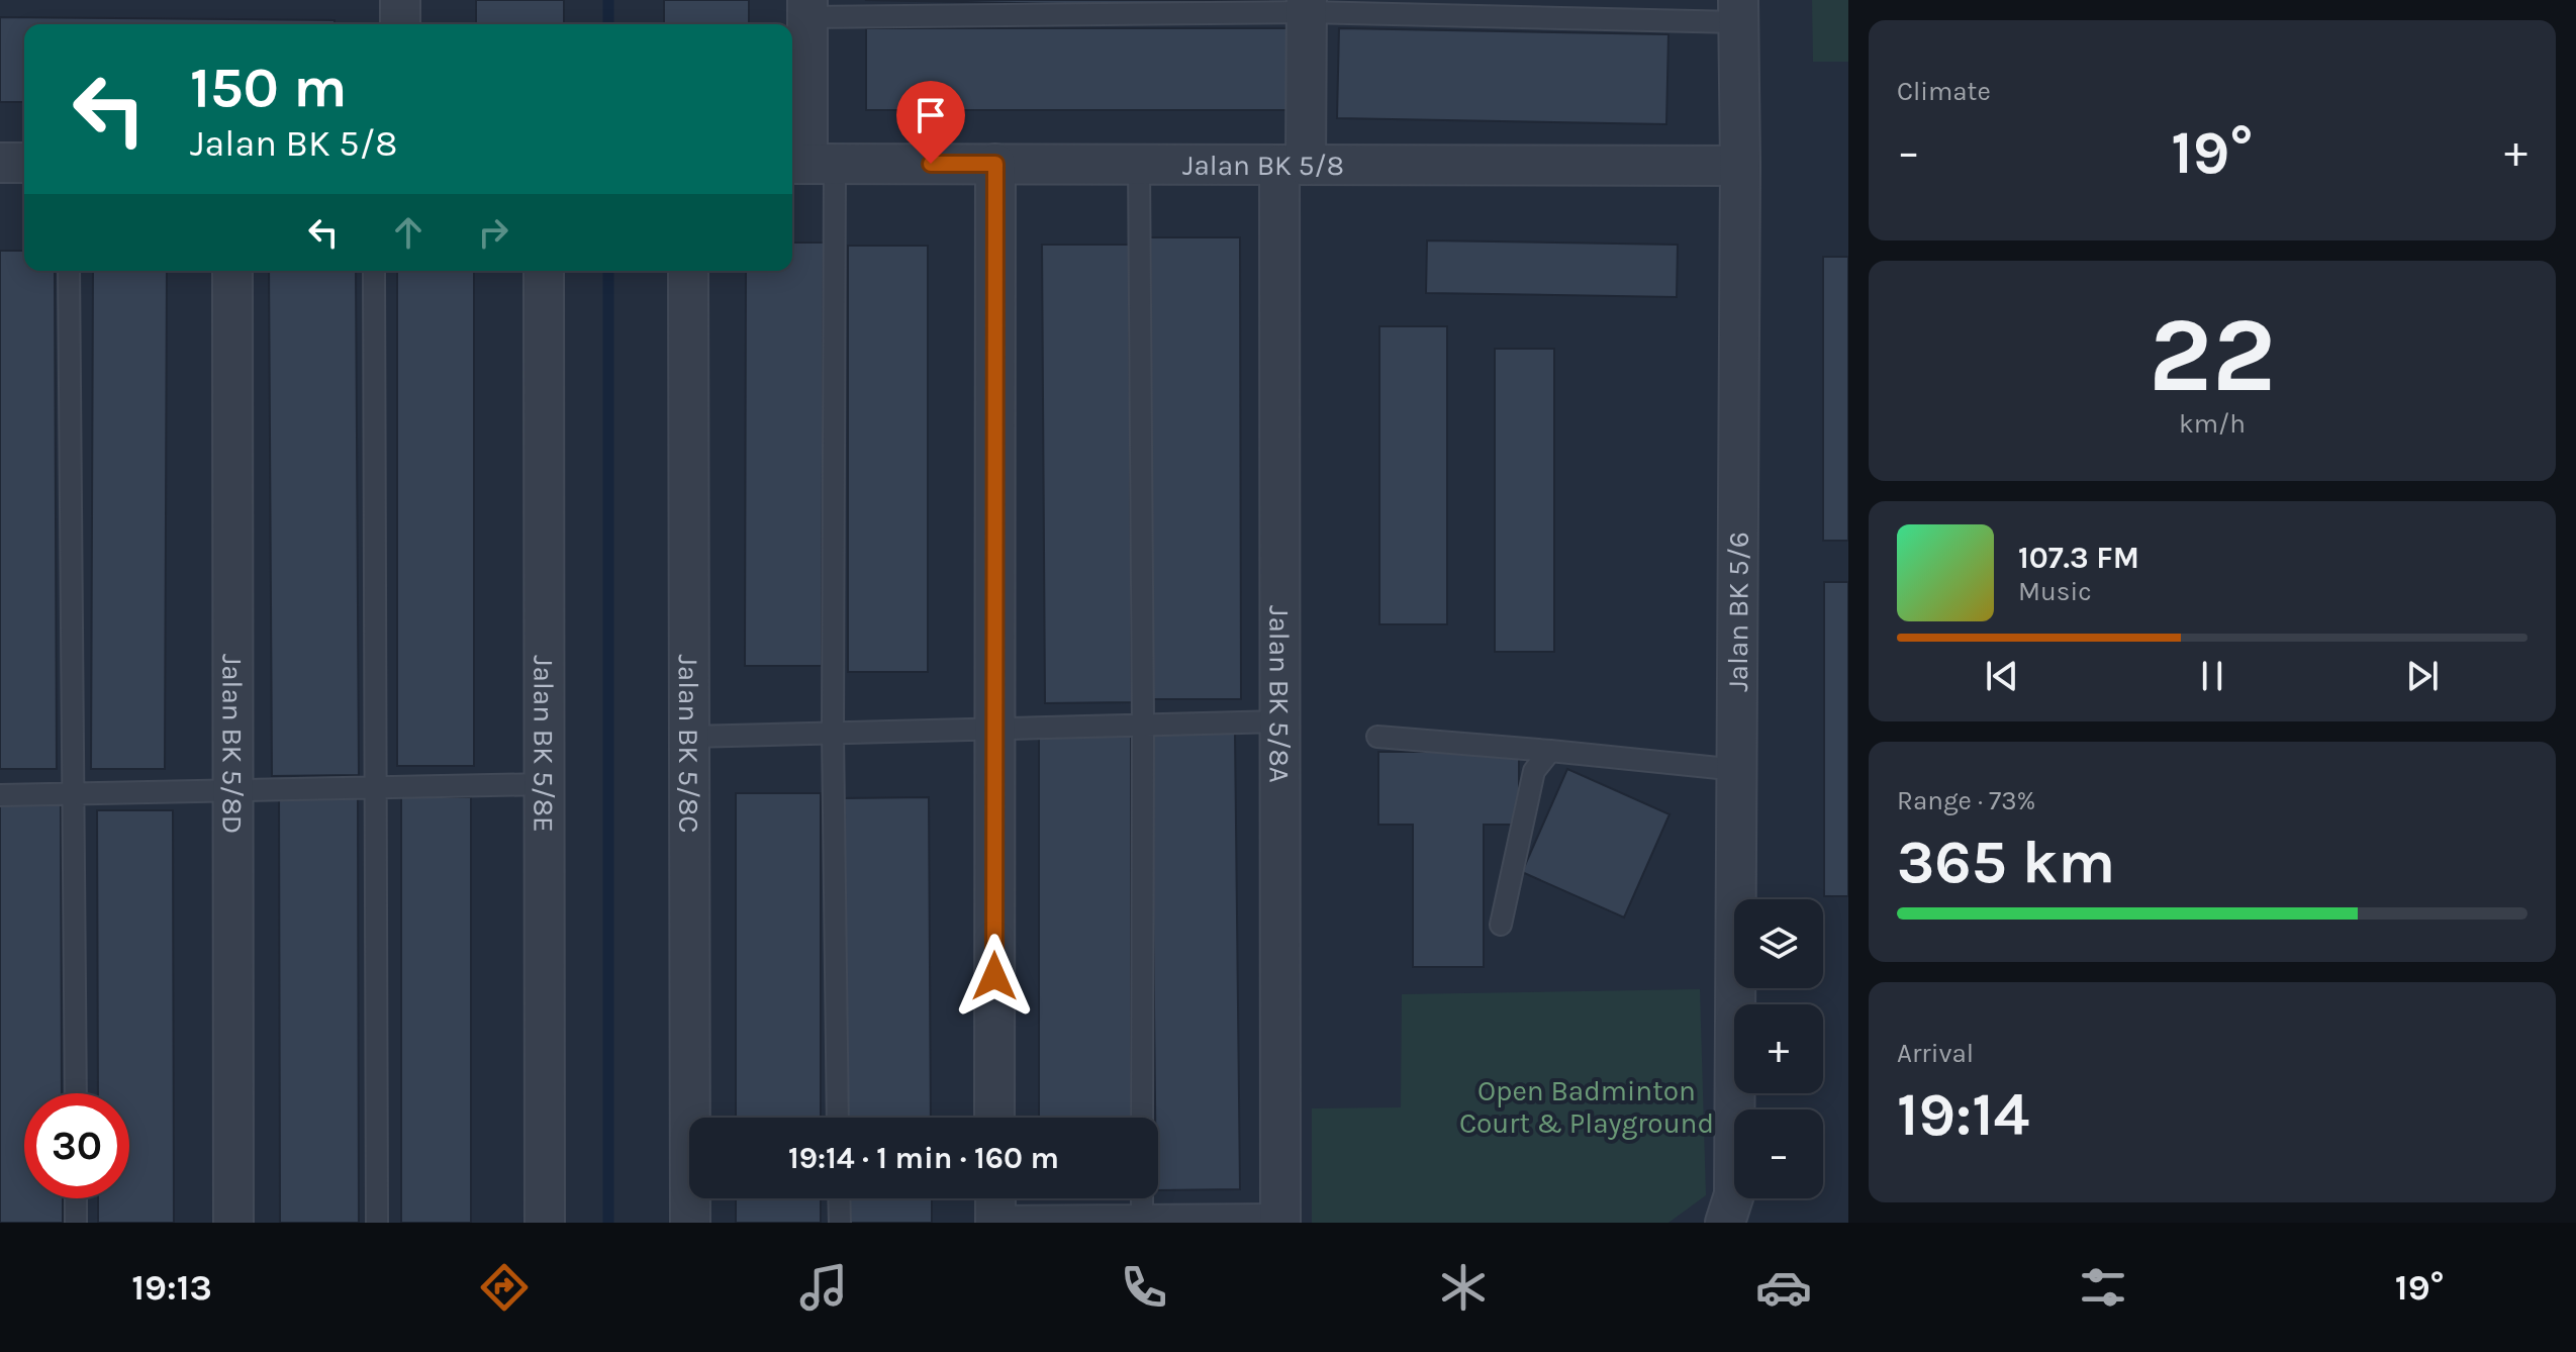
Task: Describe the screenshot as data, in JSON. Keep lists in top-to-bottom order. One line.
{"streets":{"street":["Jalan BK 5/8","Jalan BK 5/6","Jalan BK 5/8A","Jalan BK 5/8D","Jalan BK 5/8E","Jalan BK 5/8C"]},"crossings":[["Jalan BK 5/8","Jalan BK 5/6"],["Jalan BK 5/8","Jalan BK 5/8A"]],"parks":["Open Badminton Court & Playground"],"page":{"tile":["Climate",["22","km/h"],["Range · 73%","365 km"],["Arrival","19:14"]],"turn":["150 m","Jalan BK 5/8"],"heat":["−","19°","+"],"song":["107.3 FM","Music"],"map_buttons":["+","−"],"limit":"30","trip":"19:14 · 1 min · 160 m","tabs":["19:13","19°"]}}
